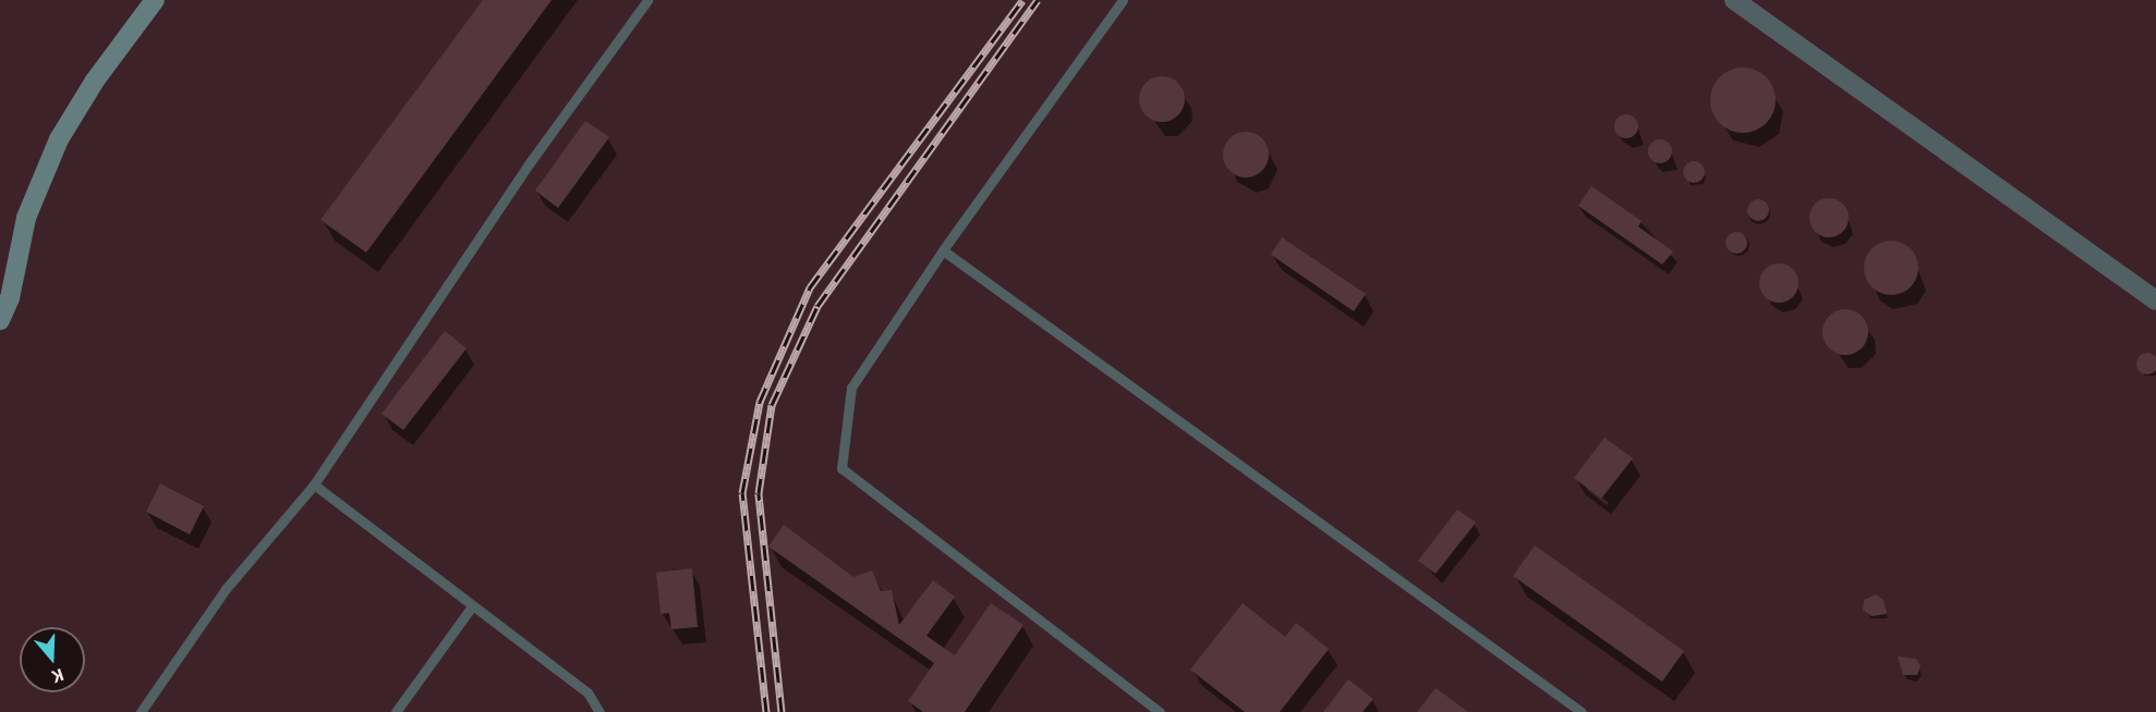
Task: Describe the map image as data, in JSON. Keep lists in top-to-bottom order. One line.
{"north":"bottom"}
